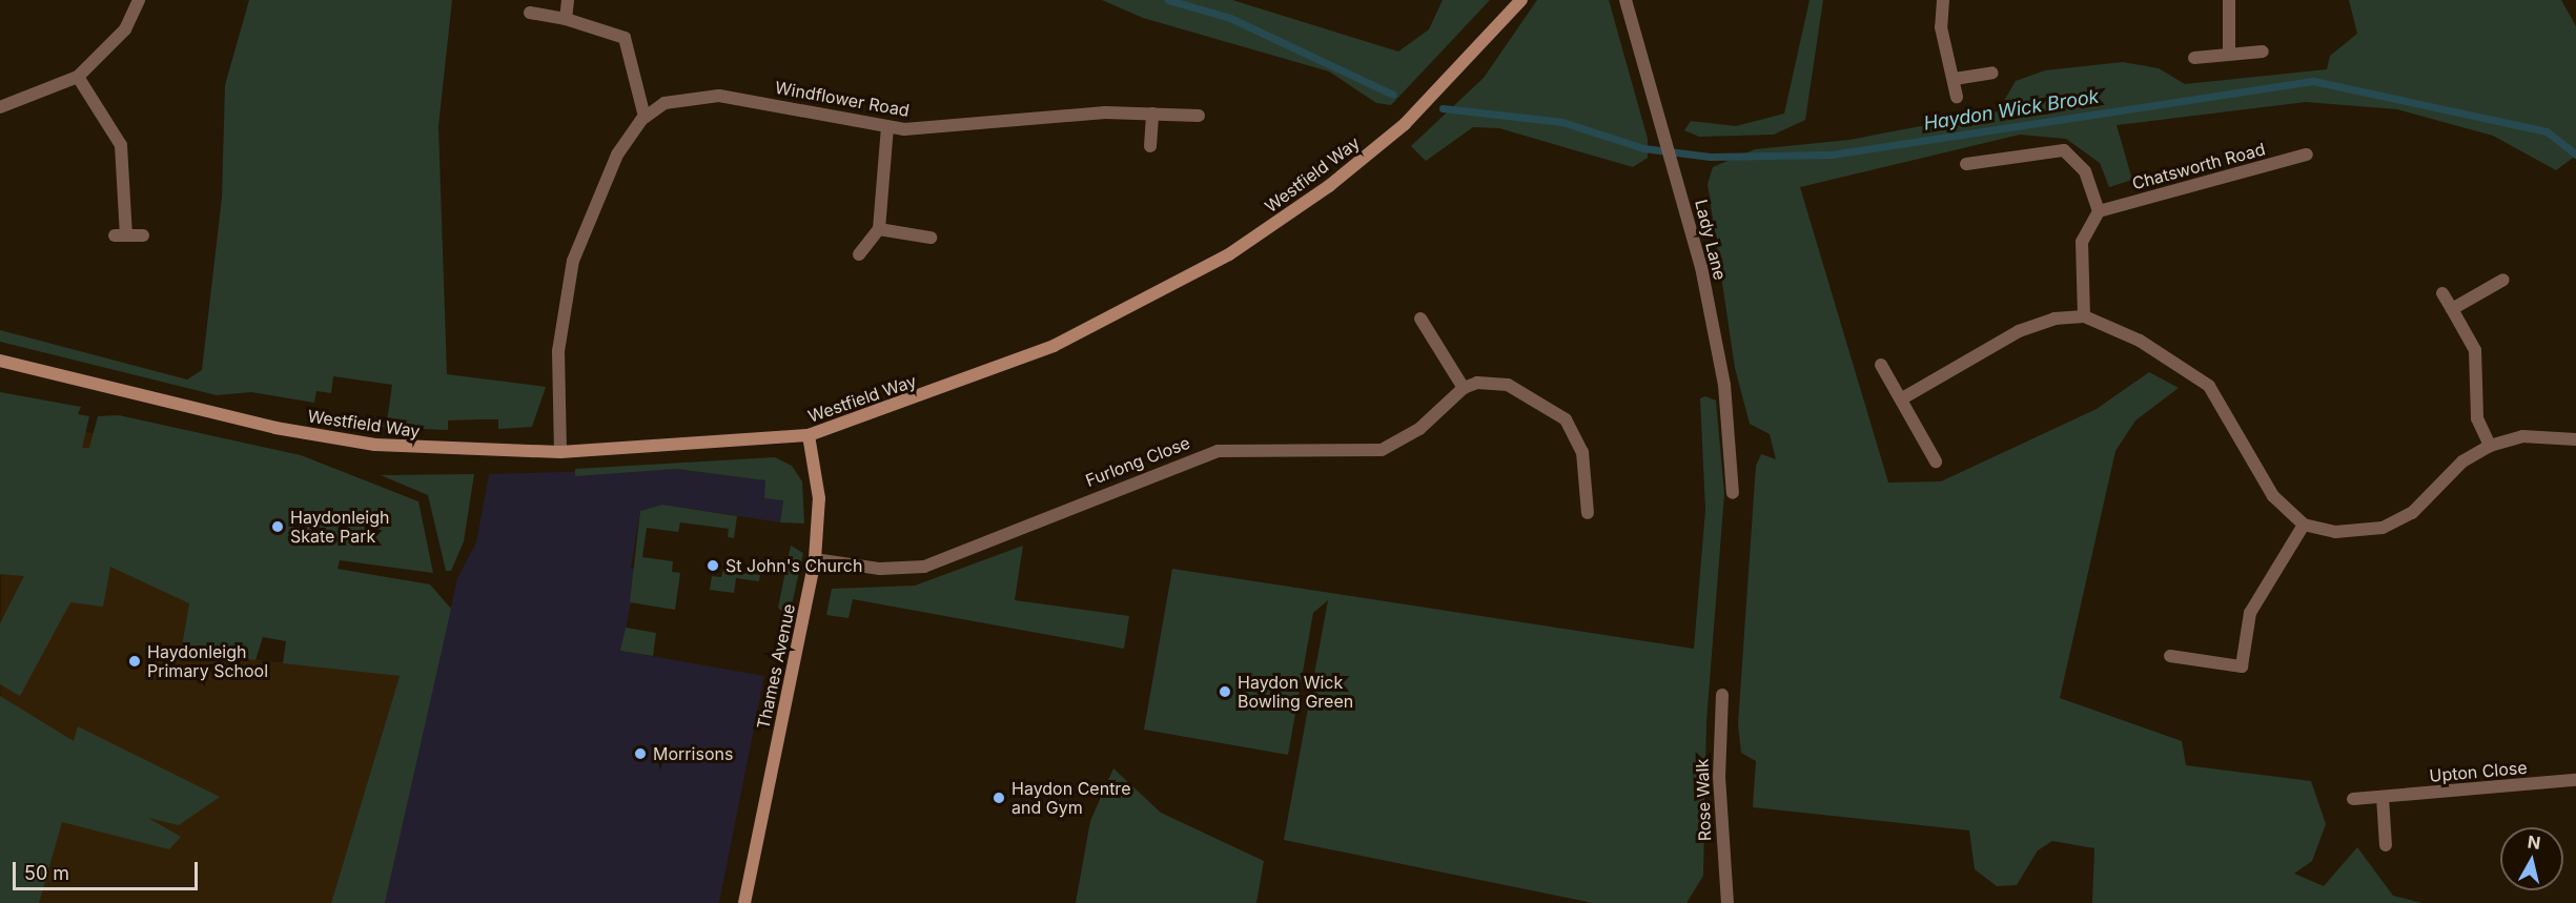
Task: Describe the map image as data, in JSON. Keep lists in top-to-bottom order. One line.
{"streets":{"main road":["Westfield Way","Thames Avenue"],"street":["Windflower Road","Chatsworth Road","Lady Lane","Furlong Close","Upton Close","Rose Walk"]},"crossings":[["Windflower Road","Westfield Way"],["Westfield Way","Thames Avenue"],["Furlong Close","Thames Avenue"]],"water":["Haydon Wick Brook"],"places":["Haydonleigh Skate Park","St John's Church","Haydonleigh Primary School","Haydon Wick Bowling Green","Morrisons","Haydon Centre and Gym"],"scale_bar":"50 m","north":"top"}
